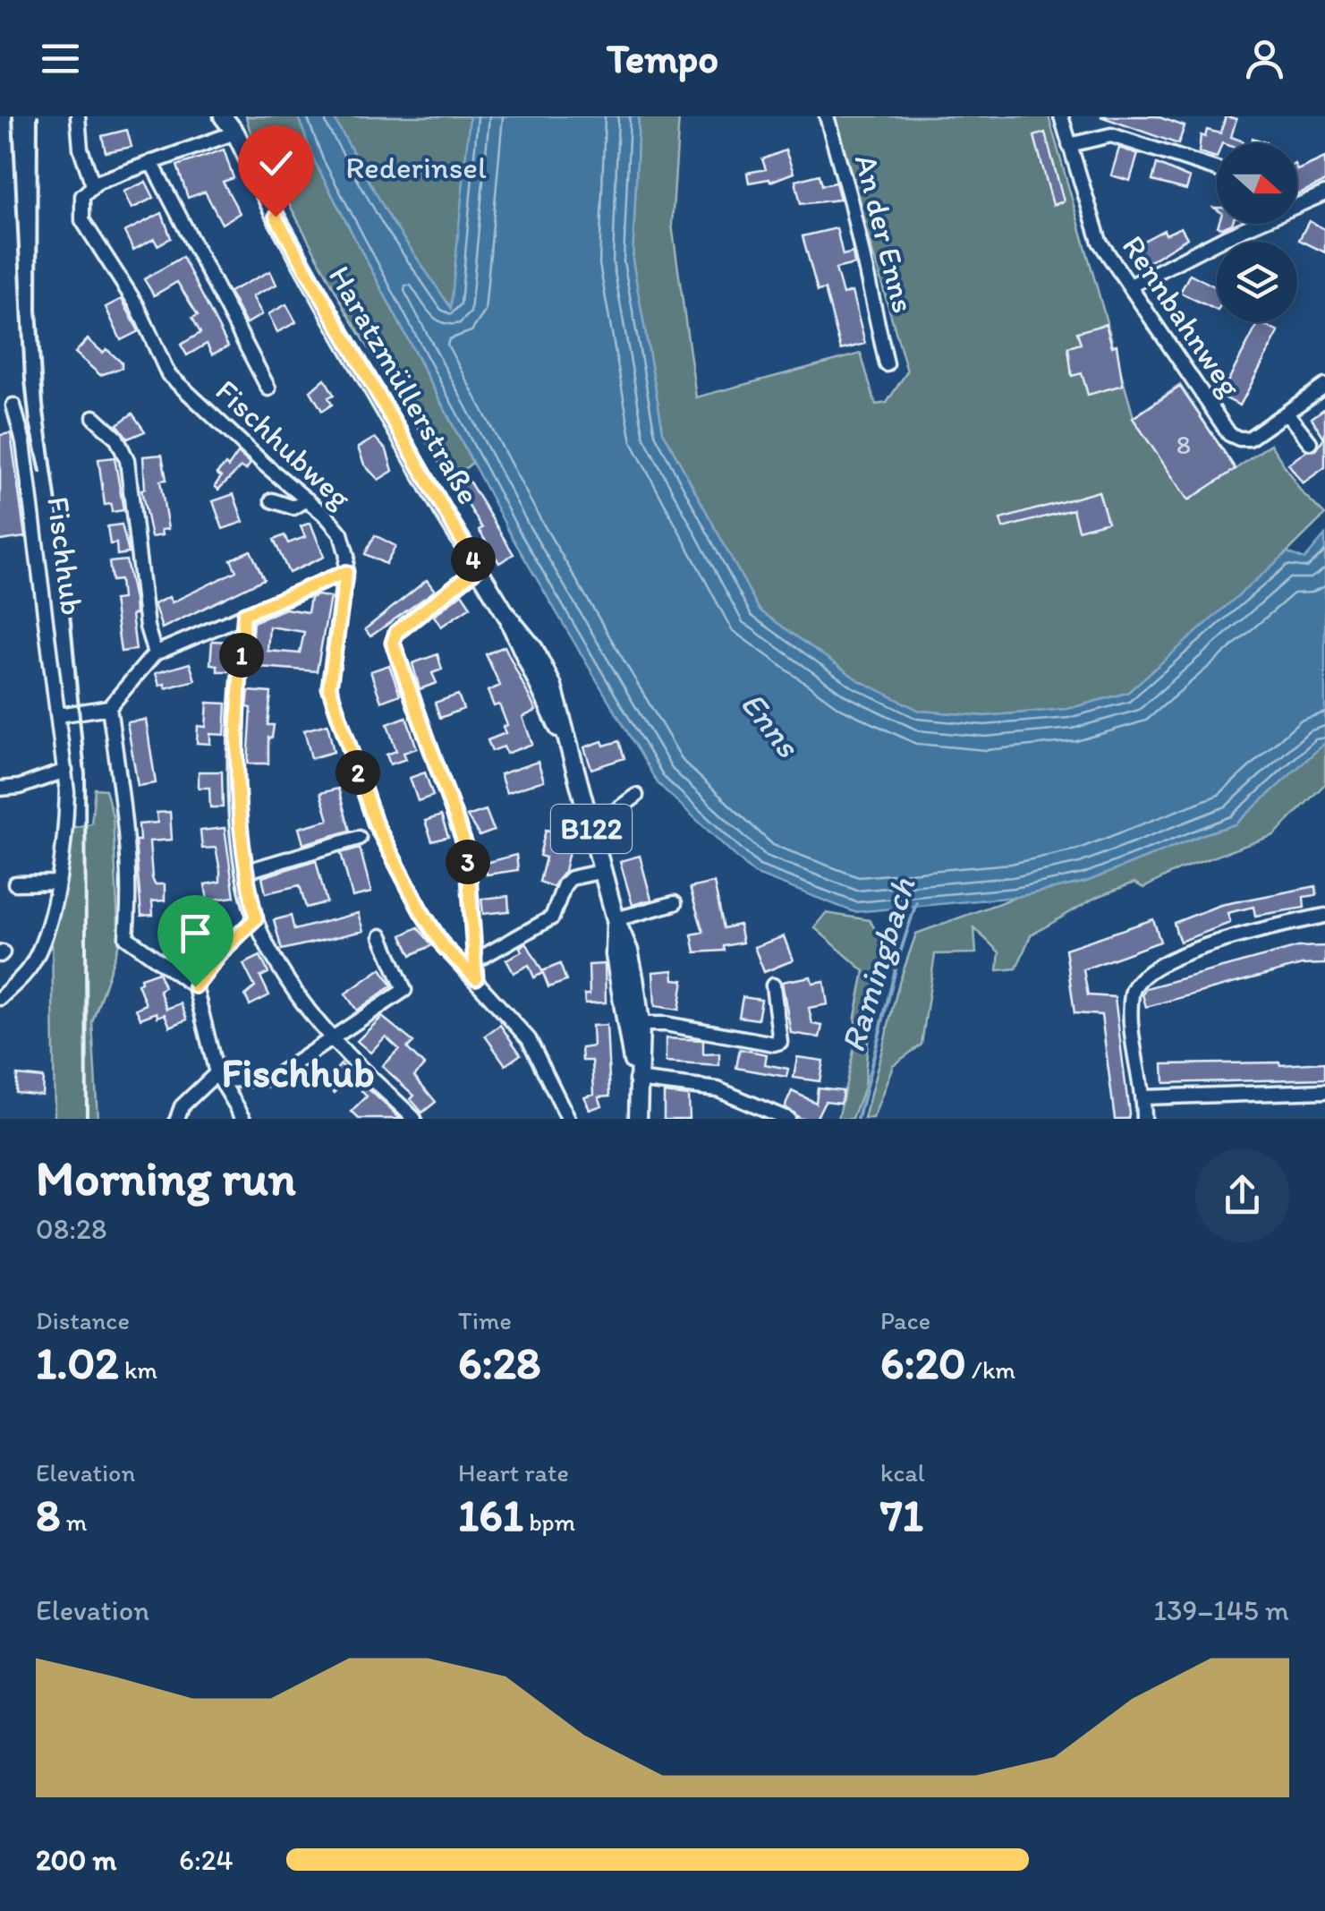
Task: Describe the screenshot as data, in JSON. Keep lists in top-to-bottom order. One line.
{"streets":{"main road":["Haratzmüllerstraße","B122"],"street":["An der Enns","Rennbahnweg","Fischhubweg","Fischhub"]},"districts":["Fischhub"],"water":["Enns","Ramingbach"],"parks":["Rederinsel"],"house_numbers":["8"],"north":"right","page":{"header":"Tempo","pins":["4","1","2","3"],"heading":["Morning run","08:28"],"stats":[["Distance","1.02 km"],["Time","6:28"],["Pace","6:20 /km"],["Elevation","8 m"],["Heart rate","161 bpm"],["kcal","71"]],"chart":["Elevation","139–145 m"],"list":[{"name":"200 m","note":"6:24"}]}}
